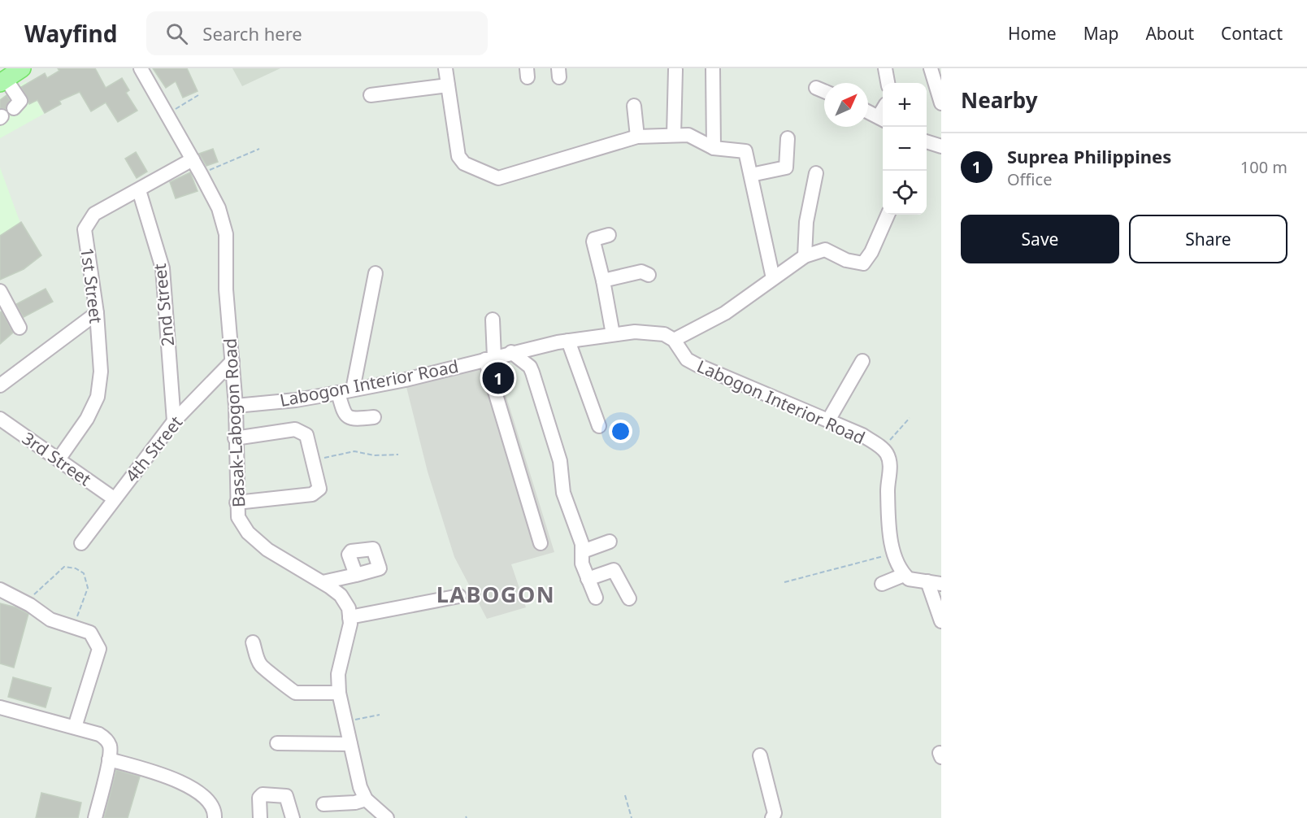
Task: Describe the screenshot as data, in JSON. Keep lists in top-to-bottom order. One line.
{"streets":{"street":["1st Street","2nd Street","Labogon Interior Road","Basak-Labogon Road","4th Street","3rd Street"]},"crossings":[["1st Street","2nd Street"],["1st Street","Basak-Labogon Road"],["1st Street","3rd Street"],["2nd Street","4th Street"],["Labogon Interior Road","Basak-Labogon Road"],["Basak-Labogon Road","4th Street"],["4th Street","3rd Street"]],"districts":["LABOGON"],"north":"top right","page":{"header":"Wayfind","search":"Search here","nav":["Home","Map","About","Contact"],"heading":"Nearby","map_buttons":["+","−"],"list":[{"mark":"1","name":"Suprea Philippines","note":"Office","value":"100 m"}],"buttons":["Save","Share"],"pins":"1"}}
